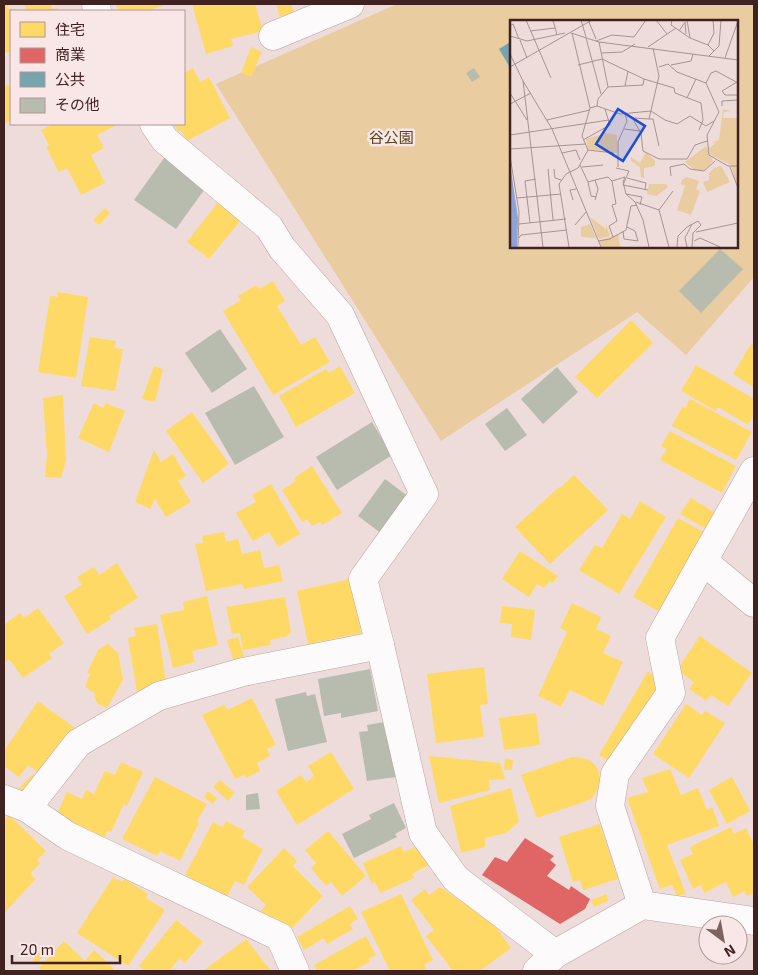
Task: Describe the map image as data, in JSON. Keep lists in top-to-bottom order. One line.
{"parks":["谷公園"],"legend":["住宅","商業","公共","その他"],"scale_bar":"20 m","north":"bottom right"}
